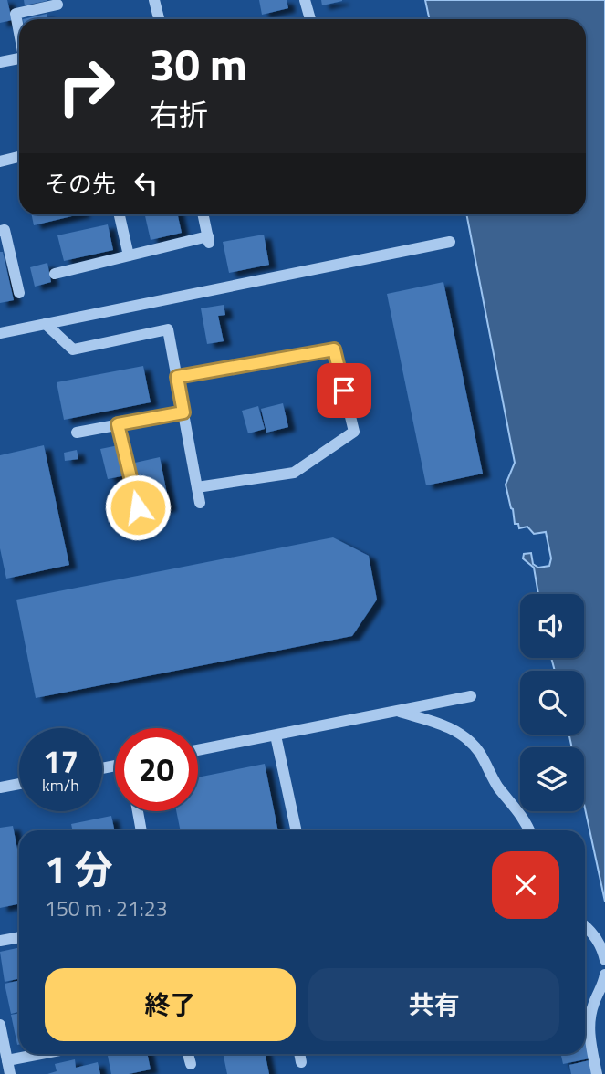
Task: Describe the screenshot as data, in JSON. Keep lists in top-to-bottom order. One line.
{"page":{"turn":["30 m","右折"],"then":"その先","speed":"17 km/h","limit":"20","heading":["1 分","150 m · 21:23"],"buttons":["終了","共有"]}}
